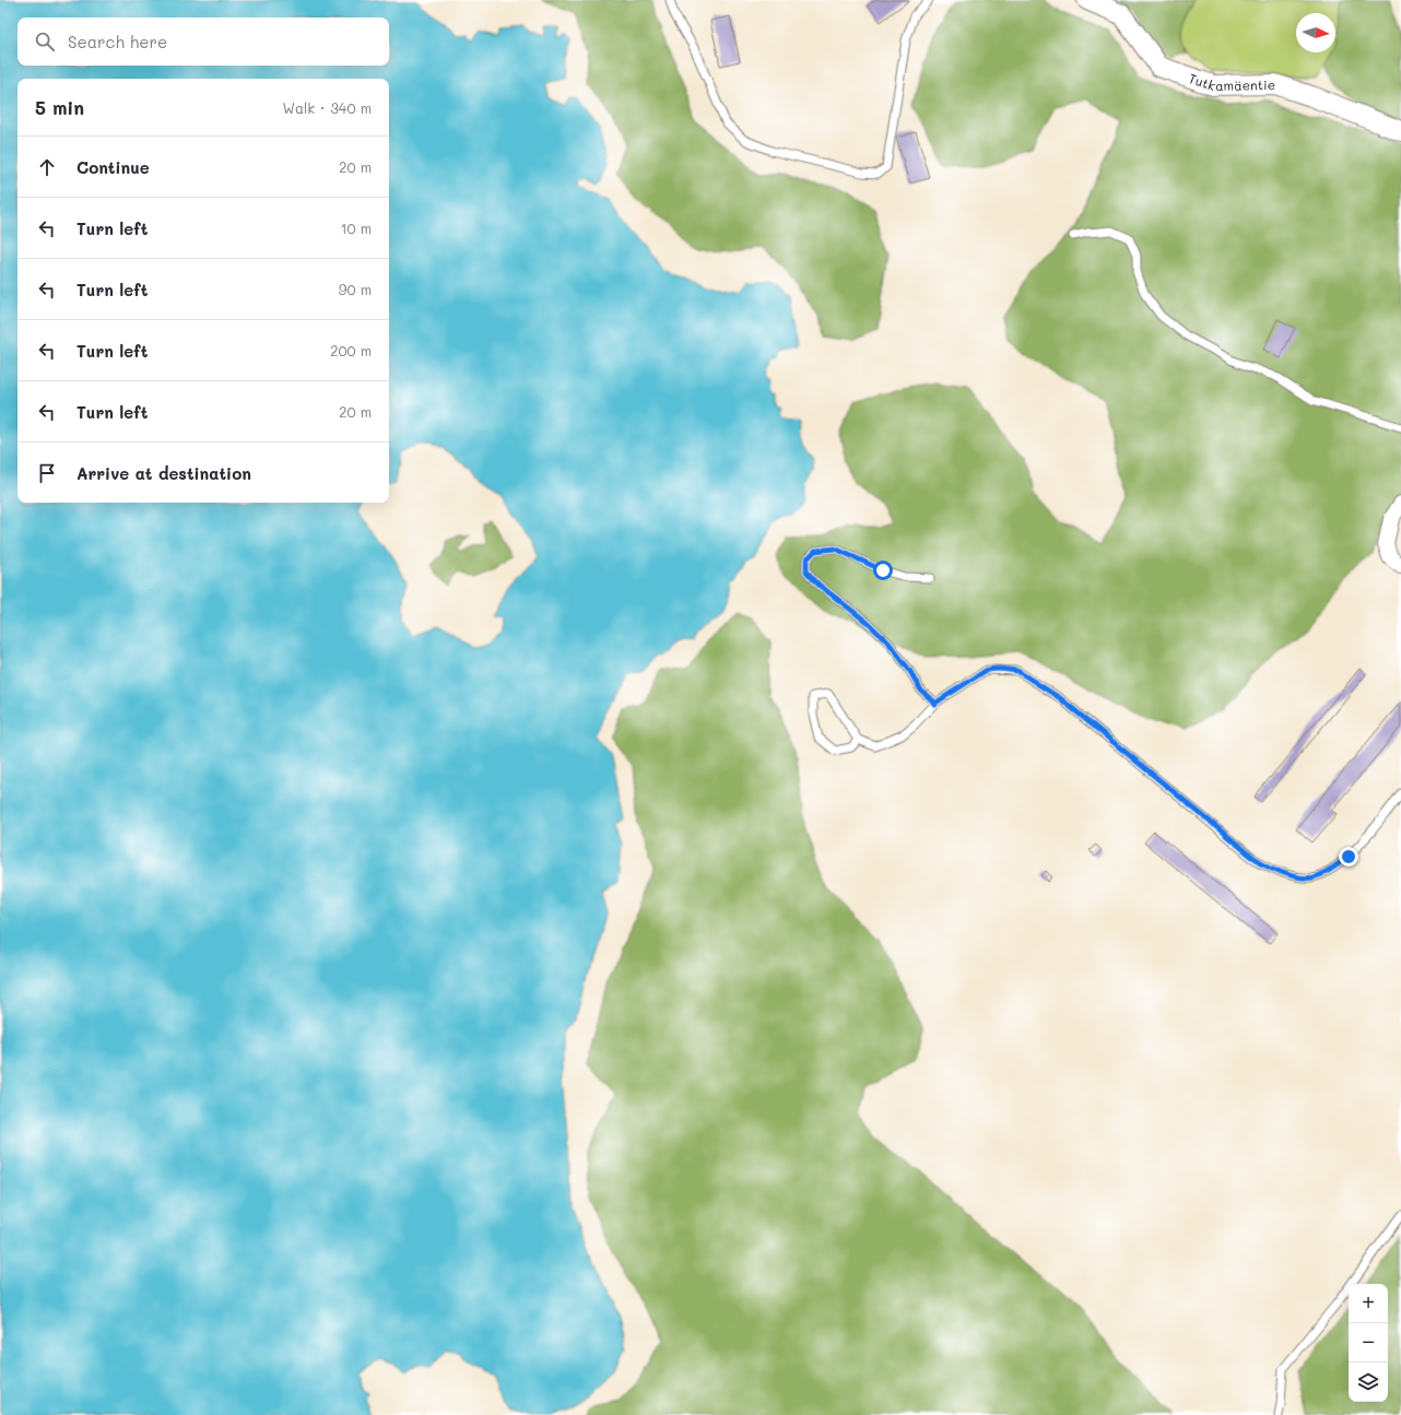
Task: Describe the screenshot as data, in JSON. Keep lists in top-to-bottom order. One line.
{"streets":{"street":["Tutkamäentie"]},"north":"right","page":{"search":"Search here","heading":["5 min","Walk · 340 m"],"list":[["Continue","20 m"],["Turn left","10 m"],["Turn left","90 m"],["Turn left","200 m"],["Turn left","20 m"],"Arrive at destination"],"map_buttons":["+","−"]}}
